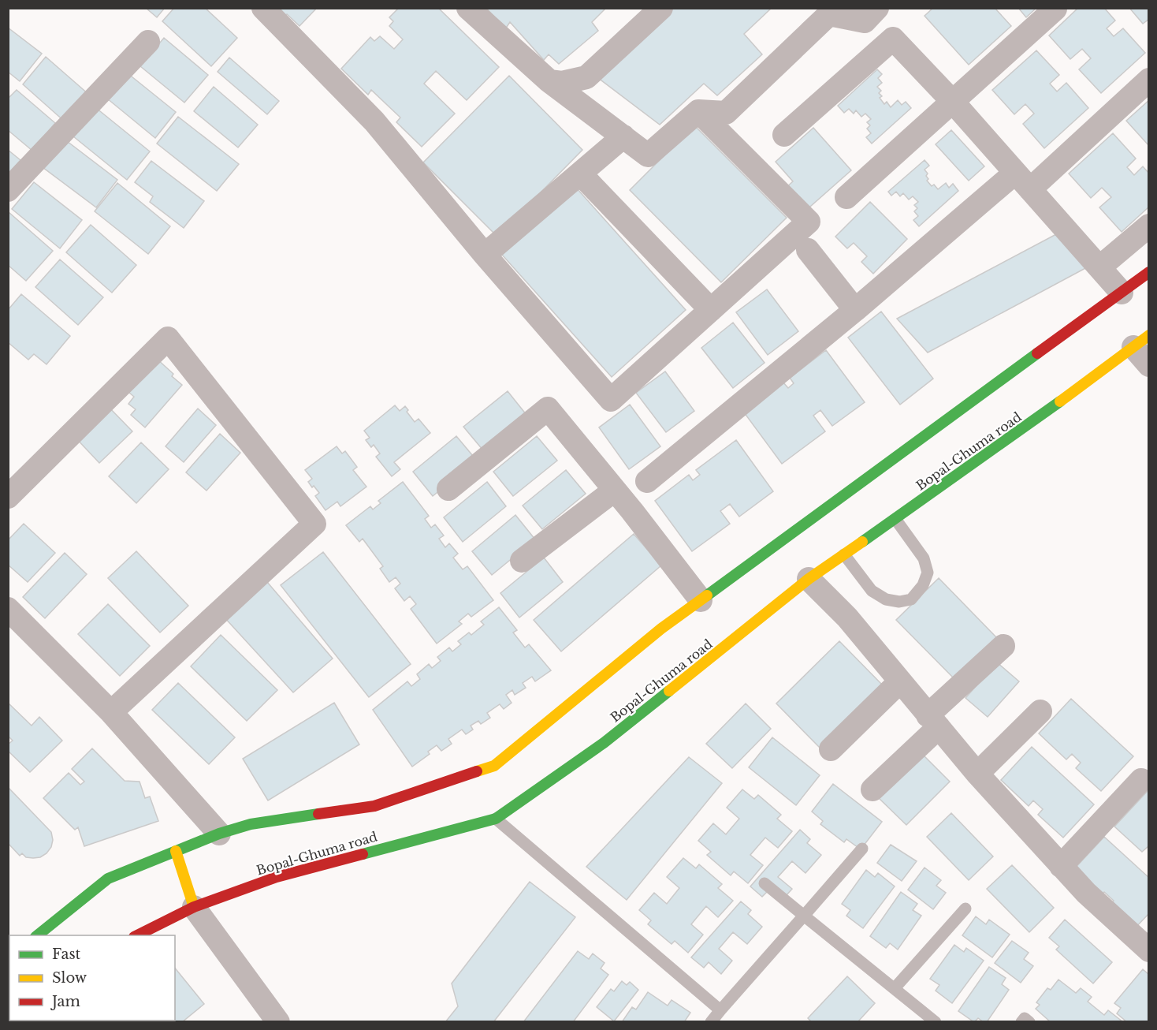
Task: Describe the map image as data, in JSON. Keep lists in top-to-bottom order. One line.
{"streets":{"street":["Bopal-Ghuma road"]},"legend":["Fast","Slow","Jam"]}
